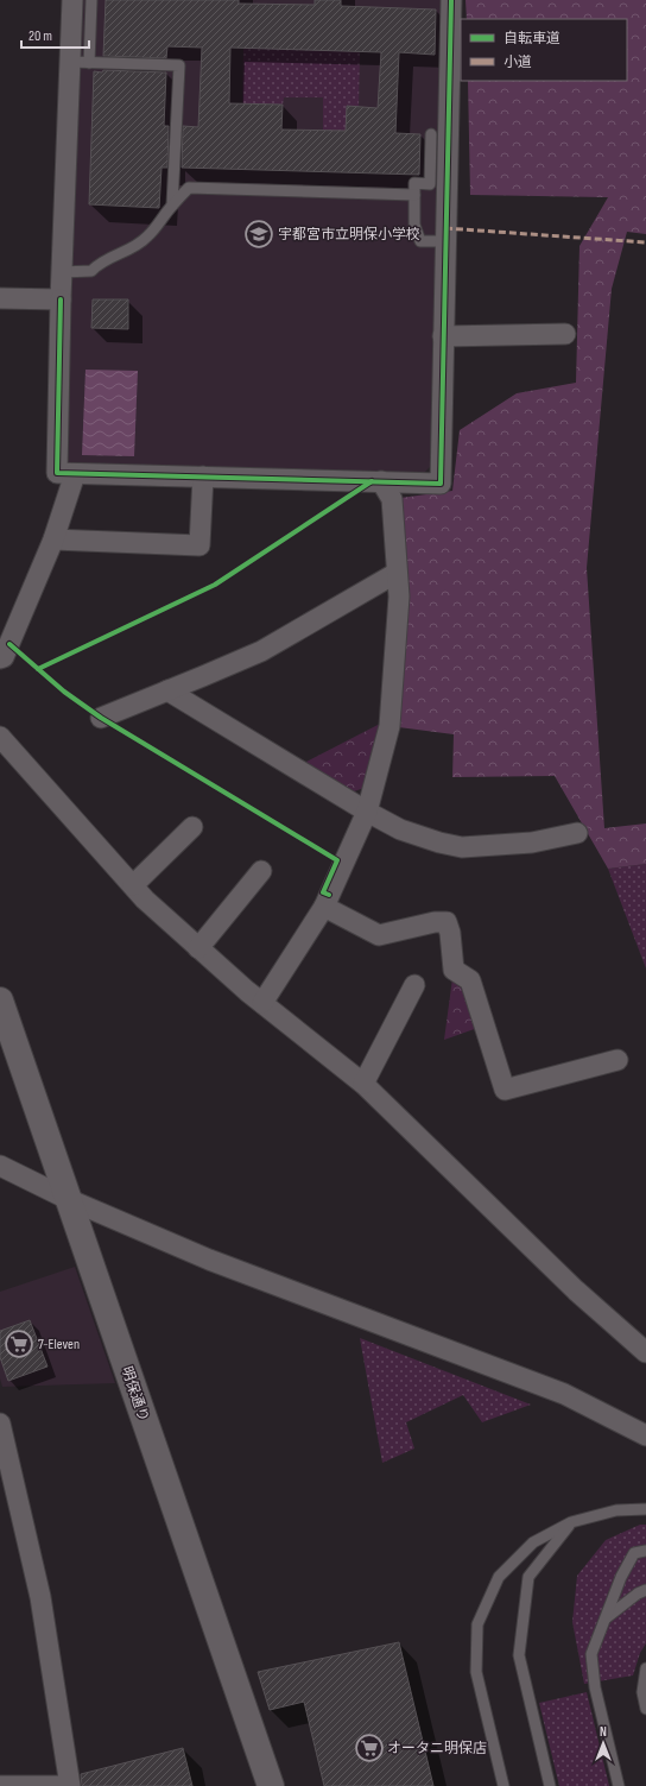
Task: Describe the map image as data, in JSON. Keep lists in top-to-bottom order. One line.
{"streets":{"street":["明保通り"]},"places":{"school or university":["宇都宮市立明保小学校"],"supermarket":["7-Eleven","オータニ明保店"]},"legend":["自転車道","小道"],"scale_bar":"20 m","north":"top"}
